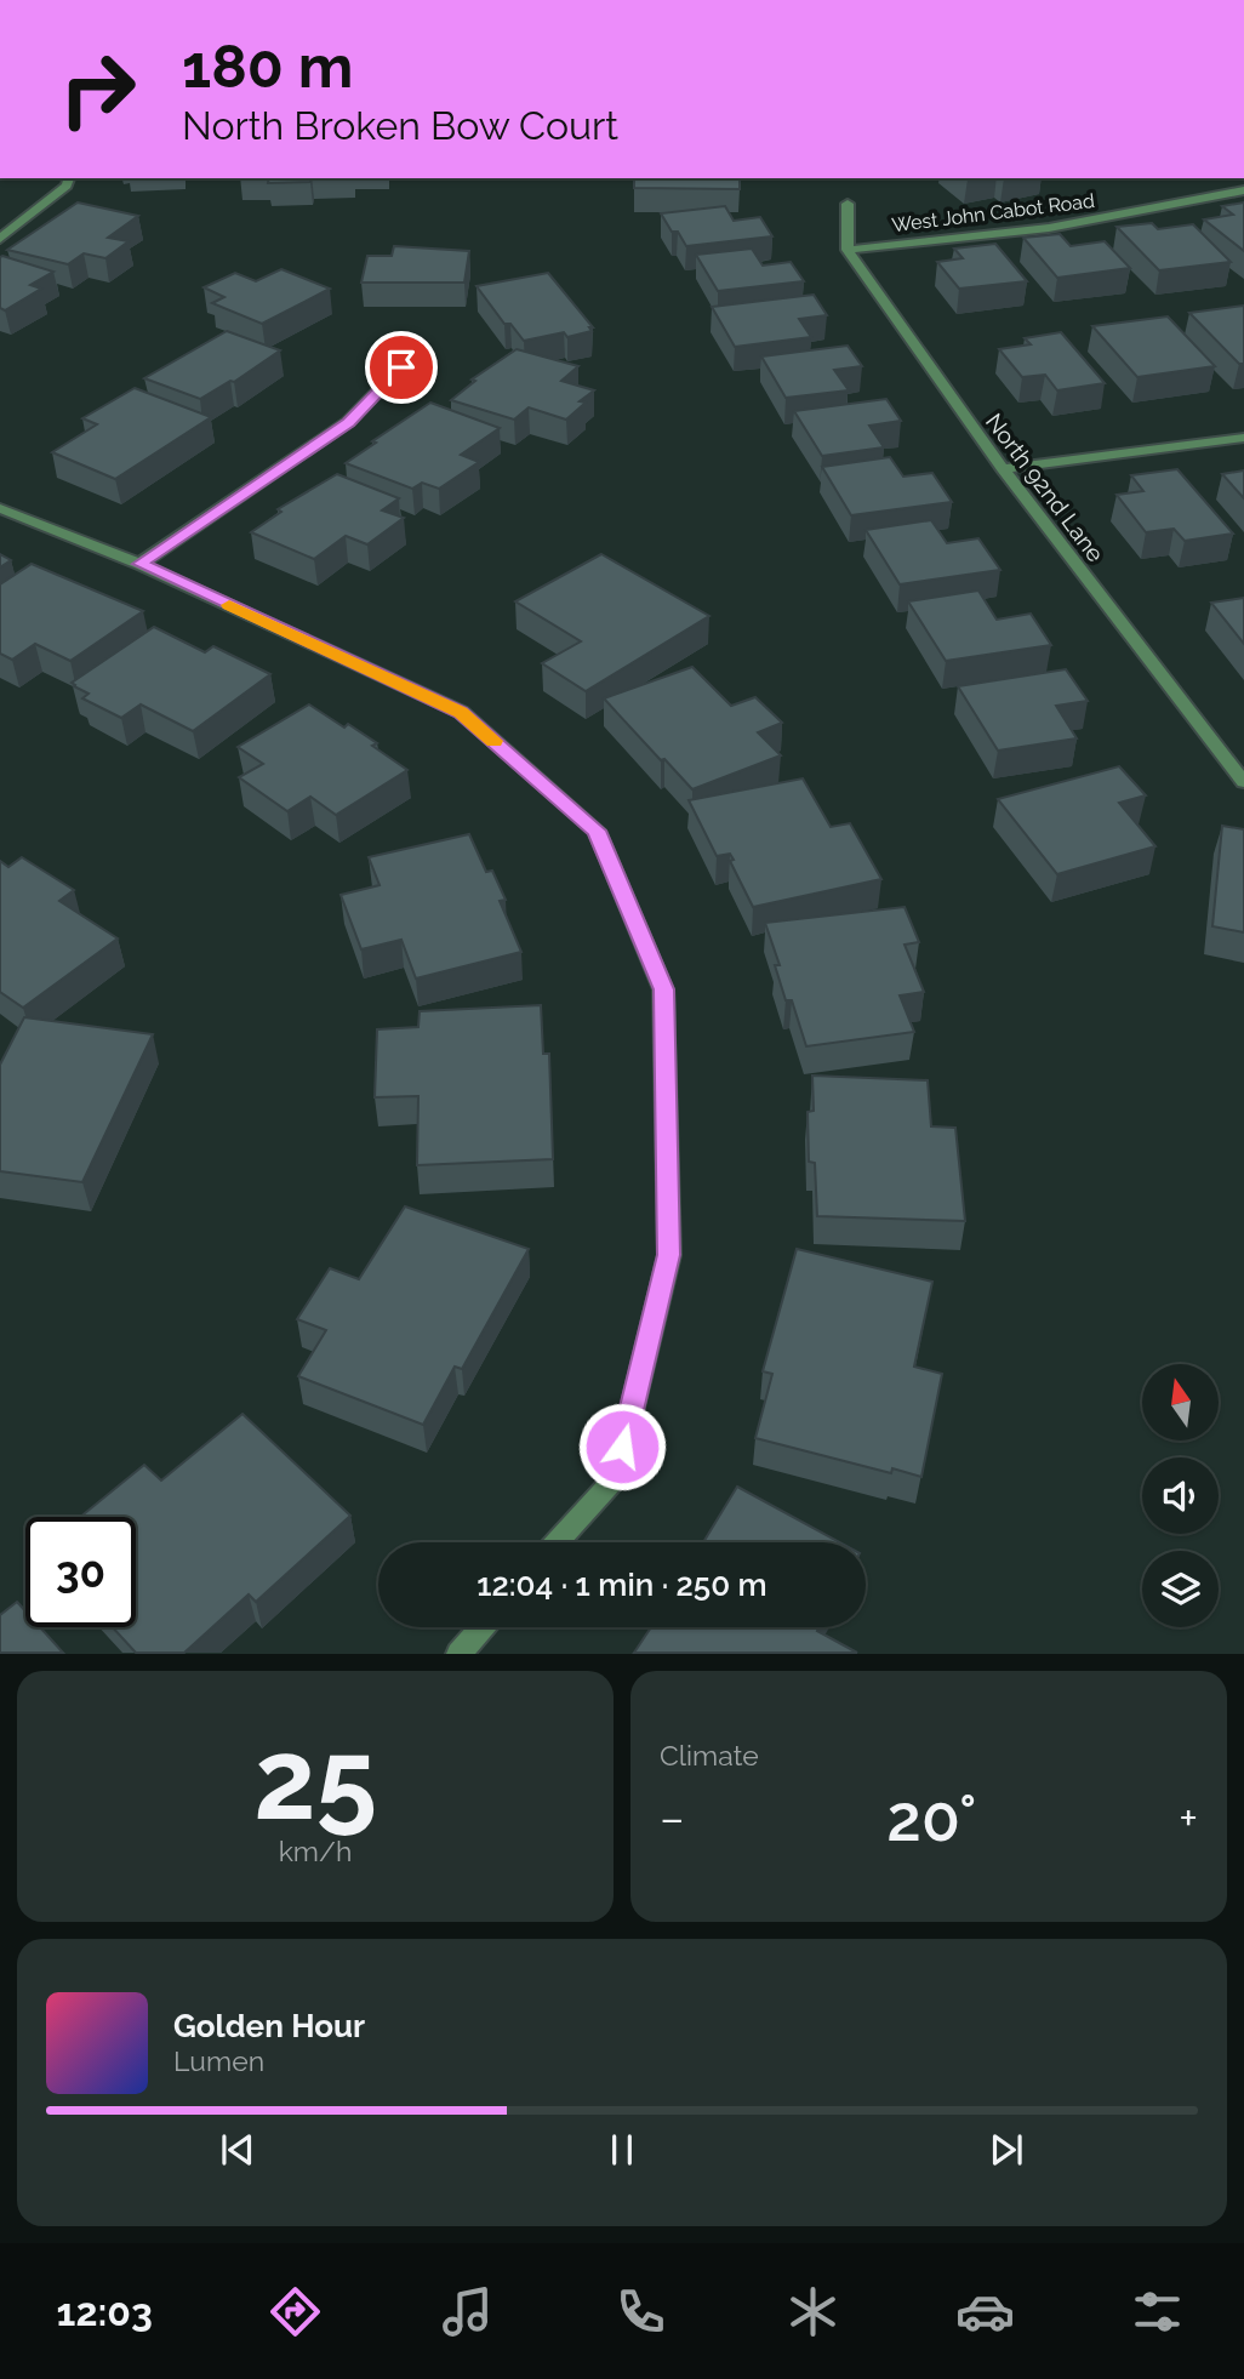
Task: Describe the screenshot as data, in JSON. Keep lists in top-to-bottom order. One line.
{"streets":{"street":["West John Cabot Road","North 92nd Lane"]},"crossings":[["West John Cabot Road","North 92nd Lane"]],"north":"top","page":{"turn":["180 m","North Broken Bow Court"],"limit":"30","trip":"12:04 · 1 min · 250 m","tile":[["25","km/h"],"Climate"],"heat":["−","20°","+"],"song":["Golden Hour","Lumen"],"tabs":"12:03"}}
